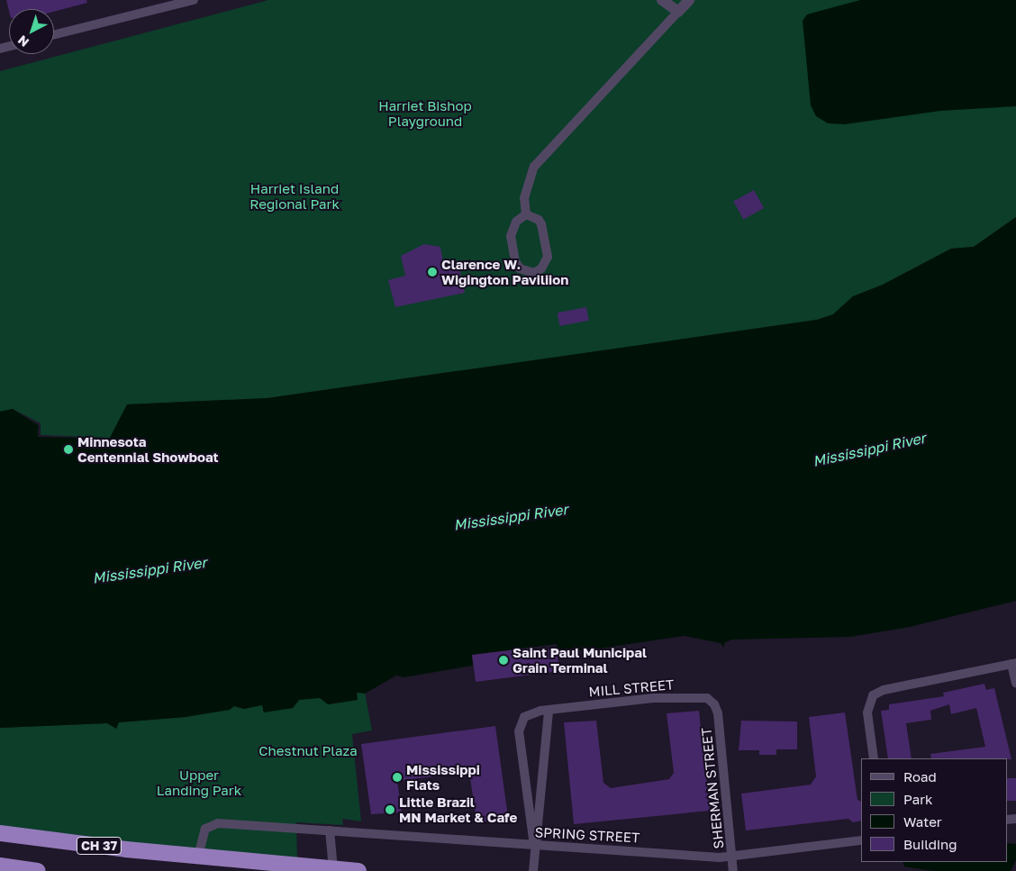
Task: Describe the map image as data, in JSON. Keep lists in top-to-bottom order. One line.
{"streets":{"highway":["CH 37"],"street":["MILL STREET","SHERMAN STREET","SPRING STREET"]},"crossings":[["MILL STREET","SHERMAN STREET"],["MILL STREET","SPRING STREET"],["SHERMAN STREET","SPRING STREET"],["SPRING STREET","CH 37"]],"water":["Mississippi River"],"parks":["Harriet Bishop Playground","Harriet Island Regional Park","Chestnut Plaza","Upper Landing Park"],"places":["Clarence W. Wigington Paviliion","Minnesota Centennial Showboat","Saint Paul Municipal Grain Terminal","Mississippi Flats","Little Brazil MN Market & Cafe"],"legend":["Road","Park","Water","Building"],"north":"bottom left"}
